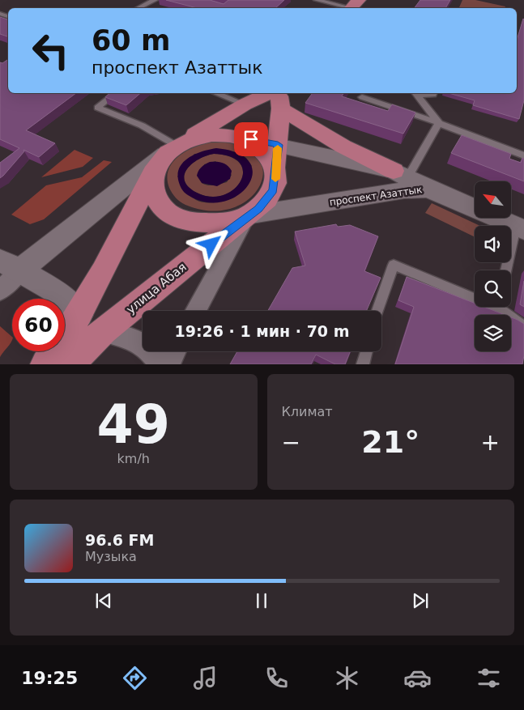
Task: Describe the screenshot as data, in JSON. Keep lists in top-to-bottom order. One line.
{"streets":{"main road":["улица Абая"],"street":["проспект Азаттык"]},"crossings":[["проспект Азаттык","улица Абая"]],"north":"top left","page":{"turn":["60 m","проспект Азаттык"],"limit":"60","trip":"19:26 · 1 мин · 70 m","tile":[["49","km/h"],"Климат"],"heat":["−","21°","+"],"song":["96.6 FM","Музыка"],"tabs":"19:25"}}
